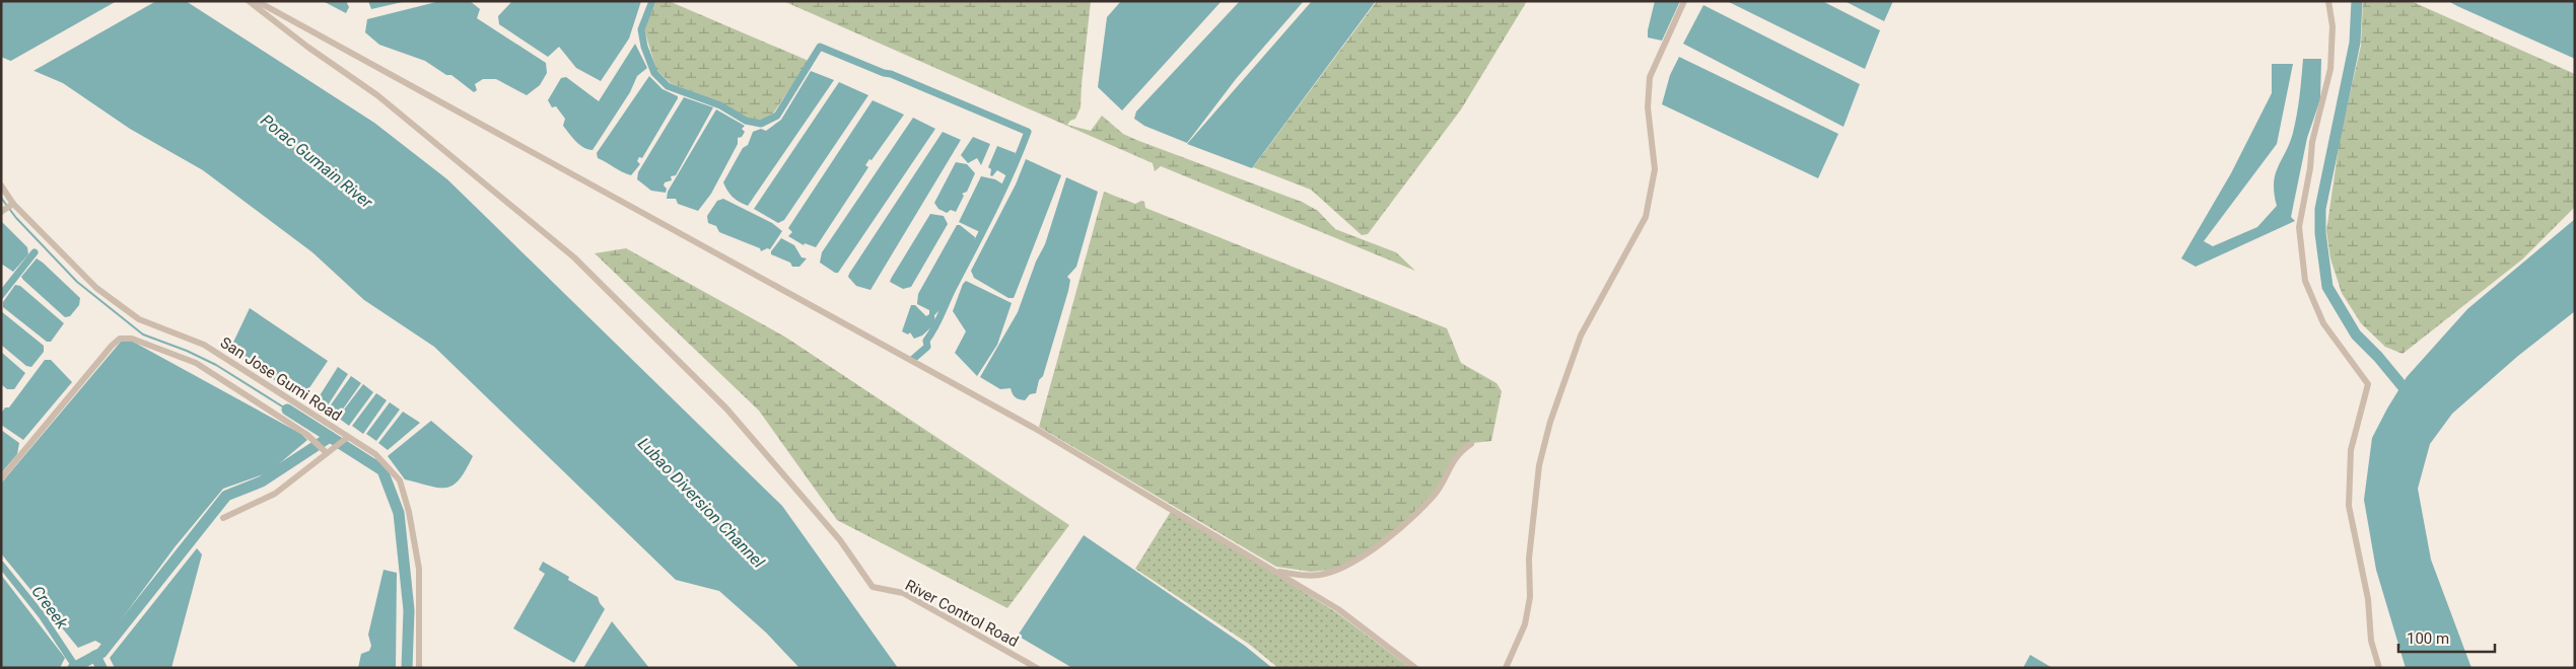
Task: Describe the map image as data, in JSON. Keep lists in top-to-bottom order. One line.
{"streets":{"street":["San Jose Gumi Road","River Control Road"]},"water":["Porac Gumain River","Lubao Diversion Channel","Creeek"],"scale_bar":"100 m"}
